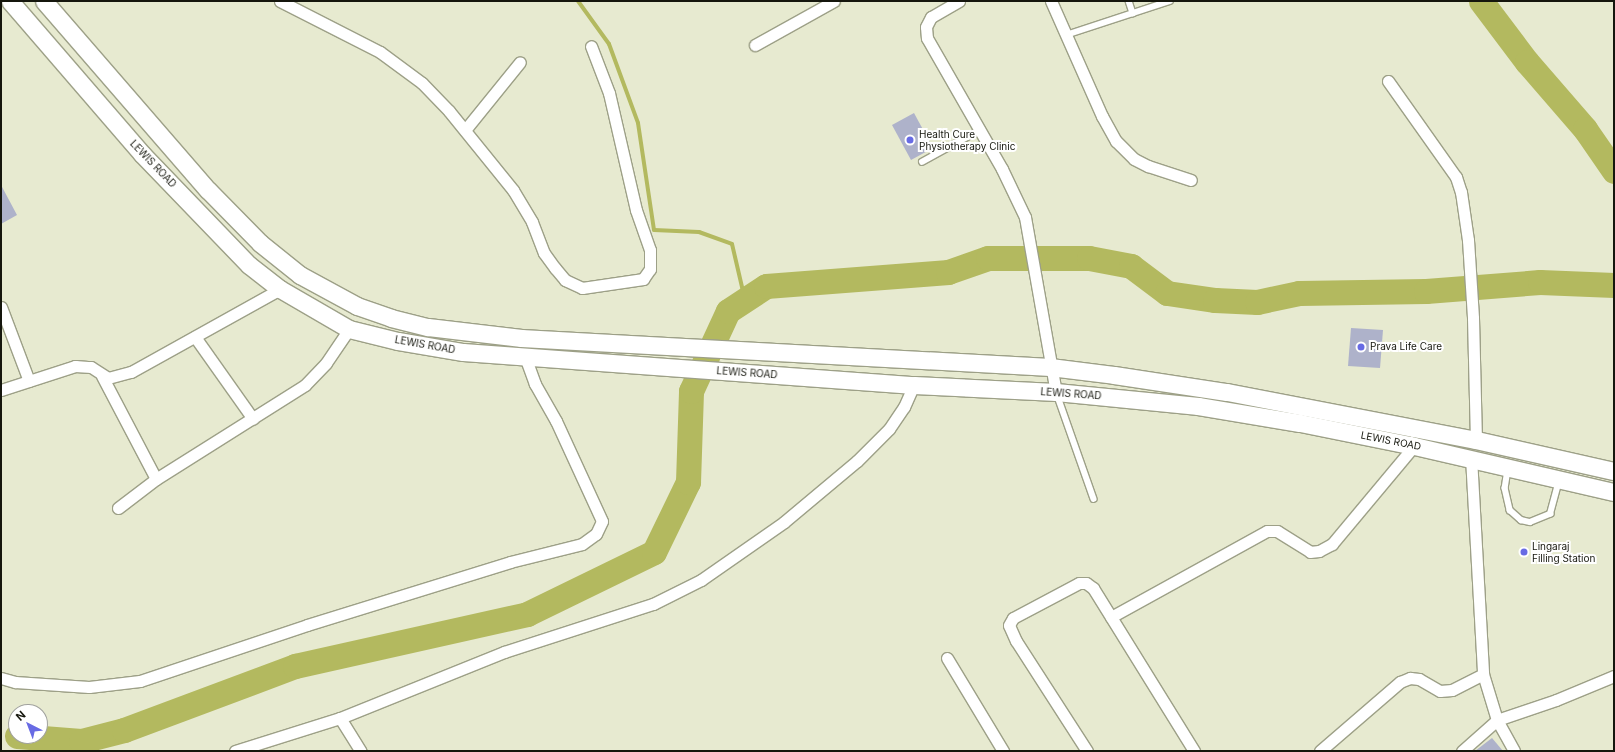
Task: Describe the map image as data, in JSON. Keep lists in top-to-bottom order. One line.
{"streets":{"main road":["LEWIS ROAD"]},"places":["Health Cure Physiotherapy Clinic","Prava Life Care","Lingaraj Filling Station"],"north":"top left"}
